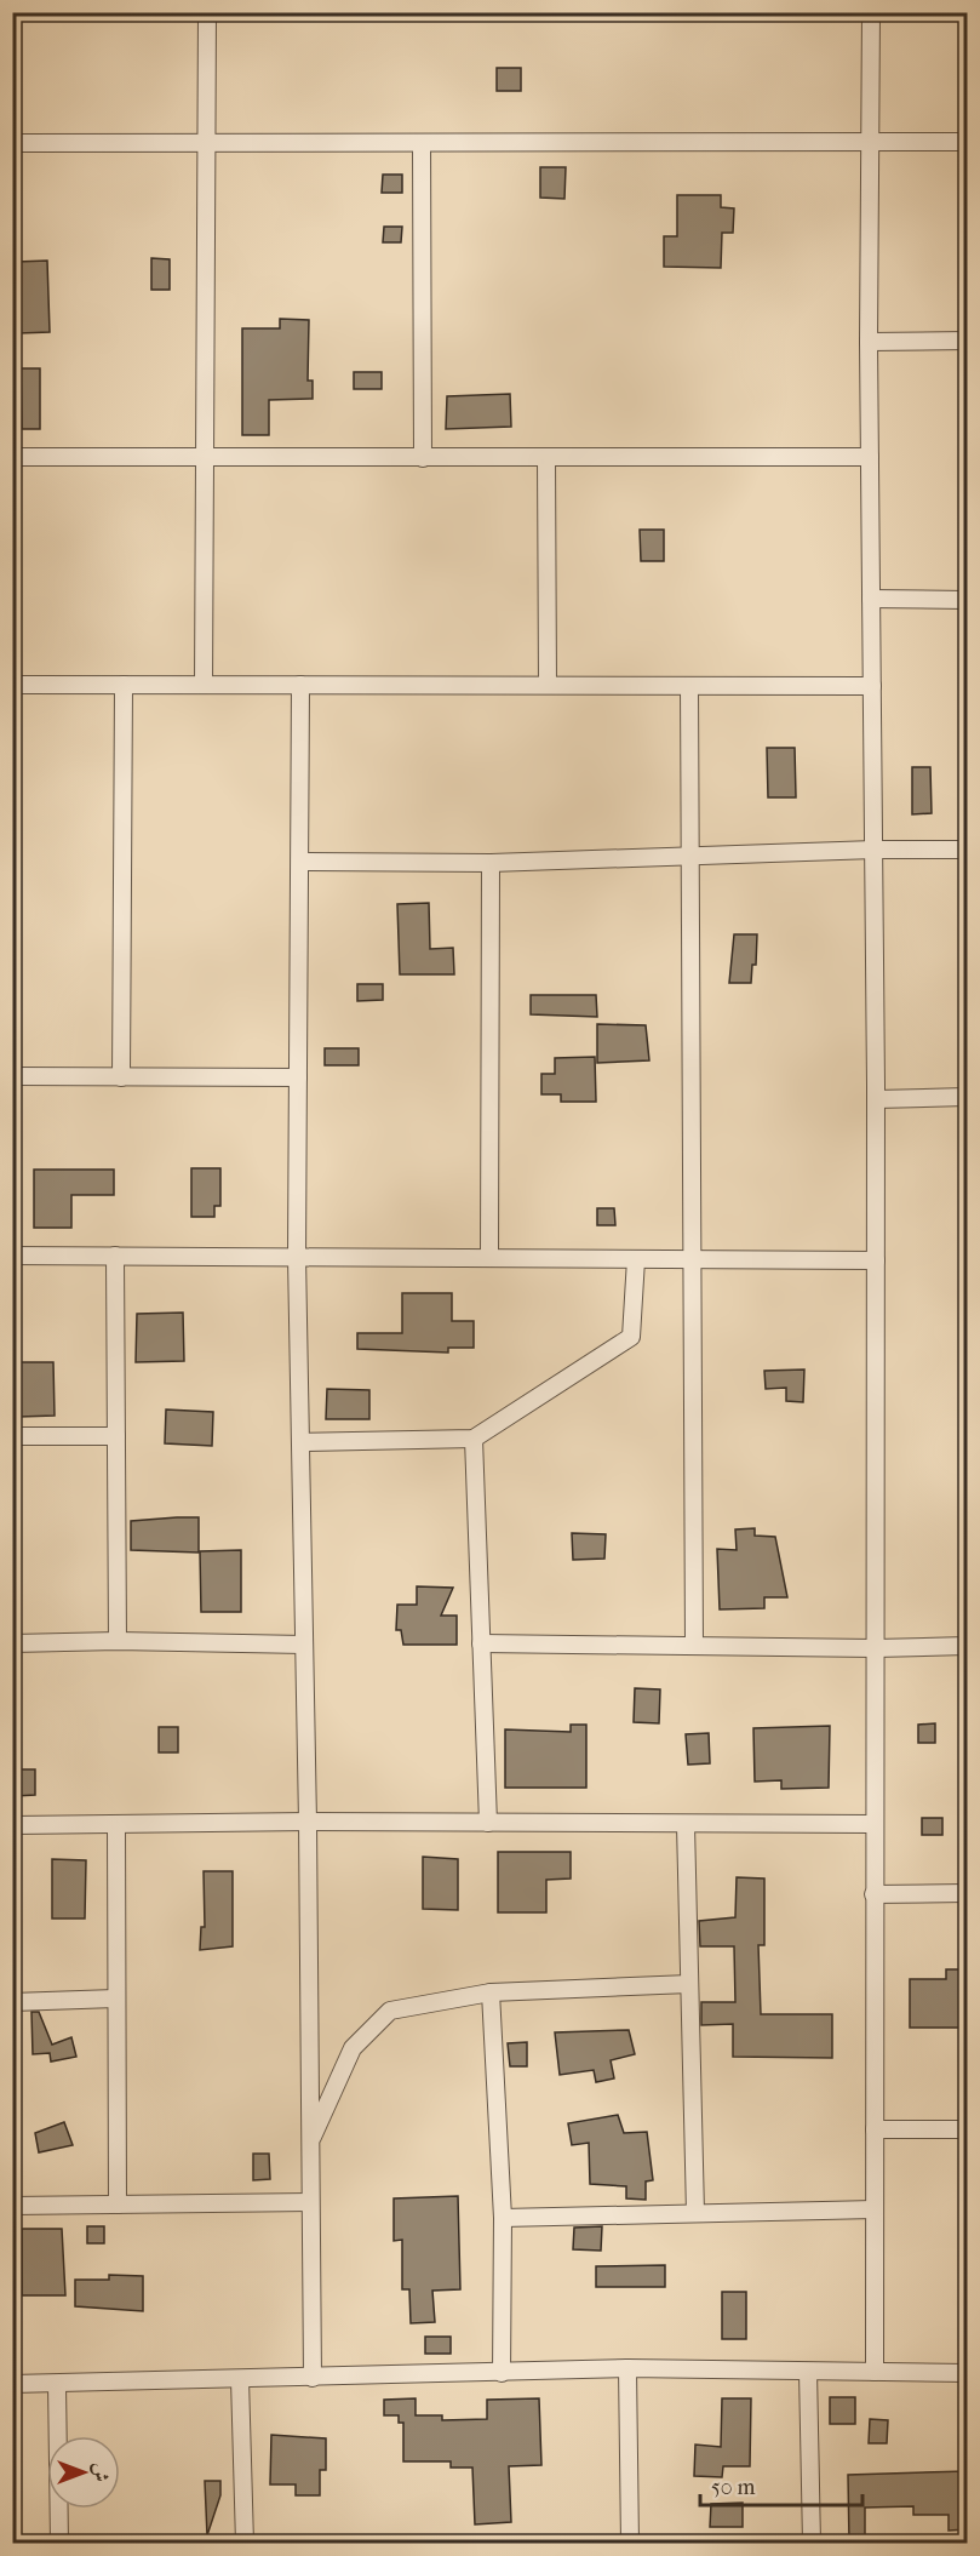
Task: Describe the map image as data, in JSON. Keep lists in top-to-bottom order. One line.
{"scale_bar":"50 m","north":"right"}
